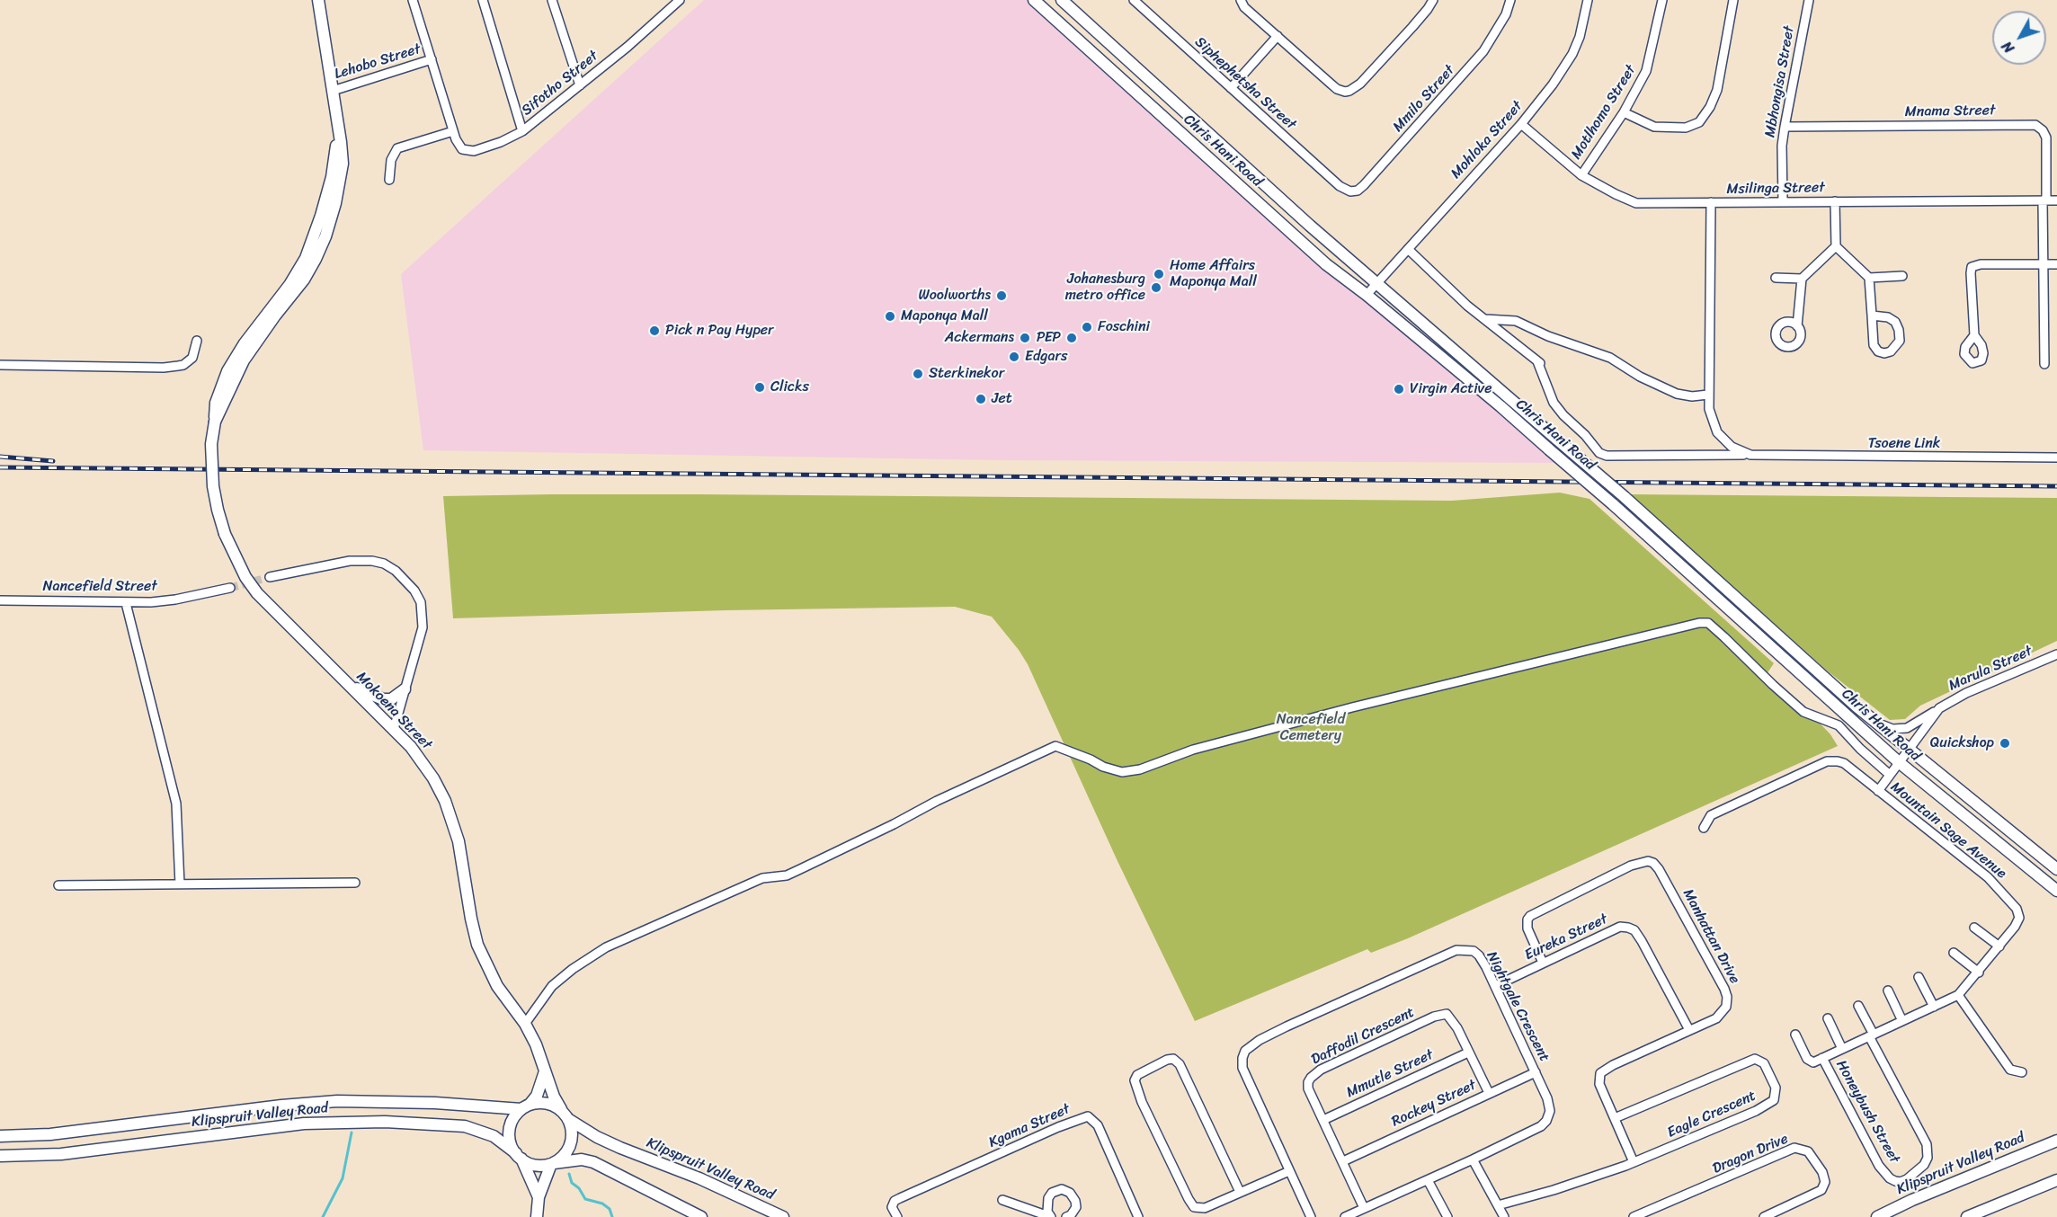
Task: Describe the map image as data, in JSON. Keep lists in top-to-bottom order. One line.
{"streets":{"main road":["Chris Hani Road","Mokoena Street","Klipspruit Valley Road"],"street":["Lehobo Street","Mbhongisa Street","Sifotho Street","Siphephetsha Street","Mmilo Street","Mnama Street","Motlhomo Street","Mohloka Street","Msilinga Street","Tsoene Link","Nancefield Street","Marula Street","Mountain Sage Avenue","Manhattan Drive","Eureka Street","Nightgale Crescent","Daffodil Crescent","Mmutle Street","Rockey Street","Honeybush Street","Eagle Crescent","Kgama Street","Dragon Drive"]},"crossings":[["Lehobo Street","Mokoena Street"],["Mbhongisa Street","Mnama Street"],["Mbhongisa Street","Msilinga Street"],["Siphephetsha Street","Mmilo Street"],["Mnama Street","Msilinga Street"],["Motlhomo Street","Msilinga Street"],["Mohloka Street","Chris Hani Road"],["Mohloka Street","Msilinga Street"],["Chris Hani Road","Marula Street"],["Chris Hani Road","Mountain Sage Avenue"],["Marula Street","Mountain Sage Avenue"],["Mokoena Street","Klipspruit Valley Road"],["Manhattan Drive","Eureka Street"],["Manhattan Drive","Eagle Crescent"],["Eureka Street","Nightgale Crescent"],["Nightgale Crescent","Daffodil Crescent"],["Nightgale Crescent","Rockey Street"],["Daffodil Crescent","Mmutle Street"],["Daffodil Crescent","Rockey Street"]],"parks":["Nancefield Cemetery"],"places":["Home Affairs Maponya Mall","Johanesburg metro office","Woolworths","Maponya Mall","Foschini","Pick n Pay Hyper","Ackermans","PEP","Edgars","Sterkinekor","Clicks","Virgin Active","Jet","Quickshop"],"north":"bottom left"}
